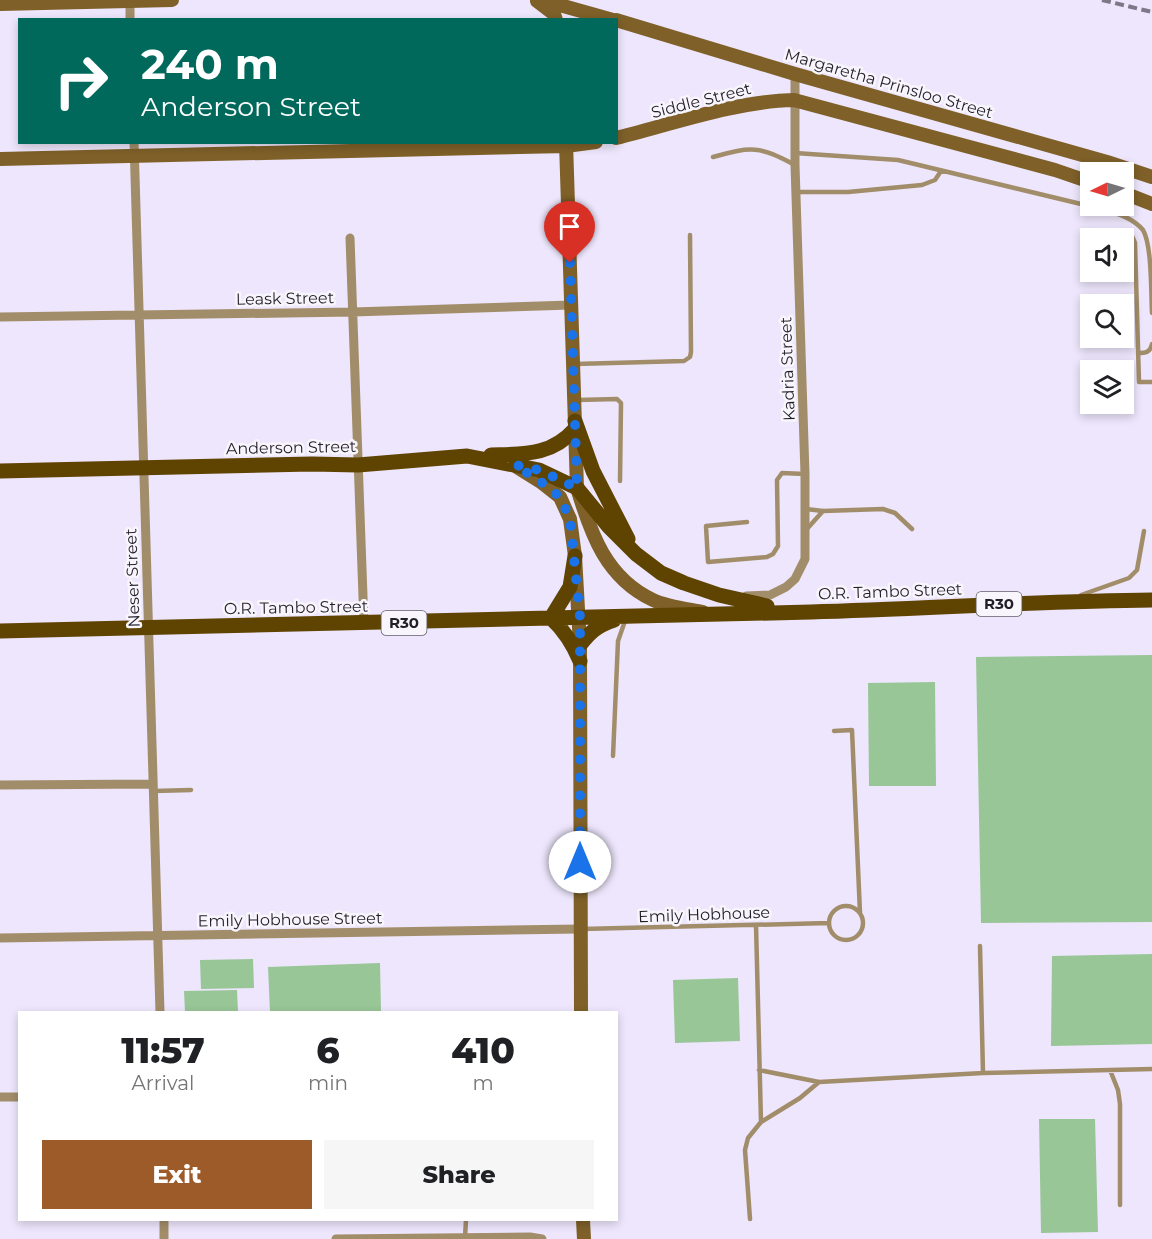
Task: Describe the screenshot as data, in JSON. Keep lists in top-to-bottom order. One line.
{"streets":{"main road":["Anderson Street","O.R. Tambo Street","R30"],"street":["Margaretha Prinsloo Street","Siddle Street","Leask Street","Kadria Street","Neser Street","Emily Hobhouse Street"],"lane":["Emily Hobhouse"]},"crossings":[["Margaretha Prinsloo Street","Kadria Street"],["Siddle Street","Kadria Street"],["Leask Street","Neser Street"],["Kadria Street","O.R. Tambo Street"],["Anderson Street","Neser Street"],["Anderson Street","O.R. Tambo Street"],["Neser Street","O.R. Tambo Street"],["Neser Street","Emily Hobhouse Street"],["Emily Hobhouse","Emily Hobhouse Street"]],"north":"left","page":{"turn":["240 m","Anderson Street"],"eta":["11:57","Arrival","6","min","410","m"],"buttons":["Exit","Share"]}}
